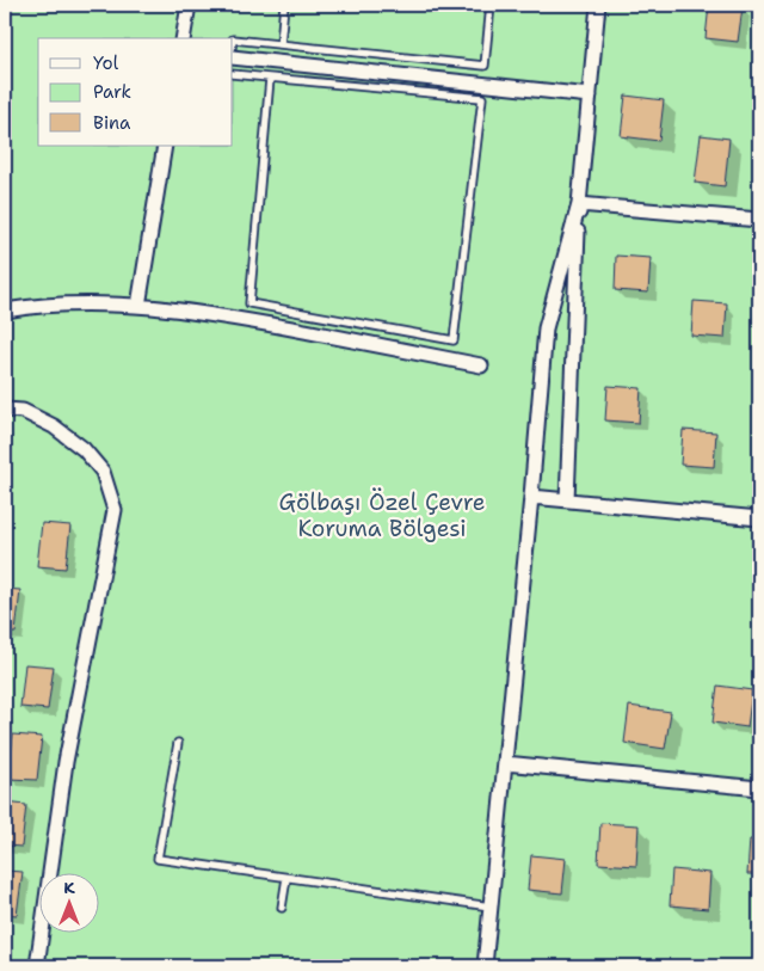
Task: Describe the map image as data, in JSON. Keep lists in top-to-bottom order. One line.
{"parks":["Gölbaşı Özel Çevre Koruma Bölgesi"],"legend":["Yol","Park","Bina"],"north":"top"}
